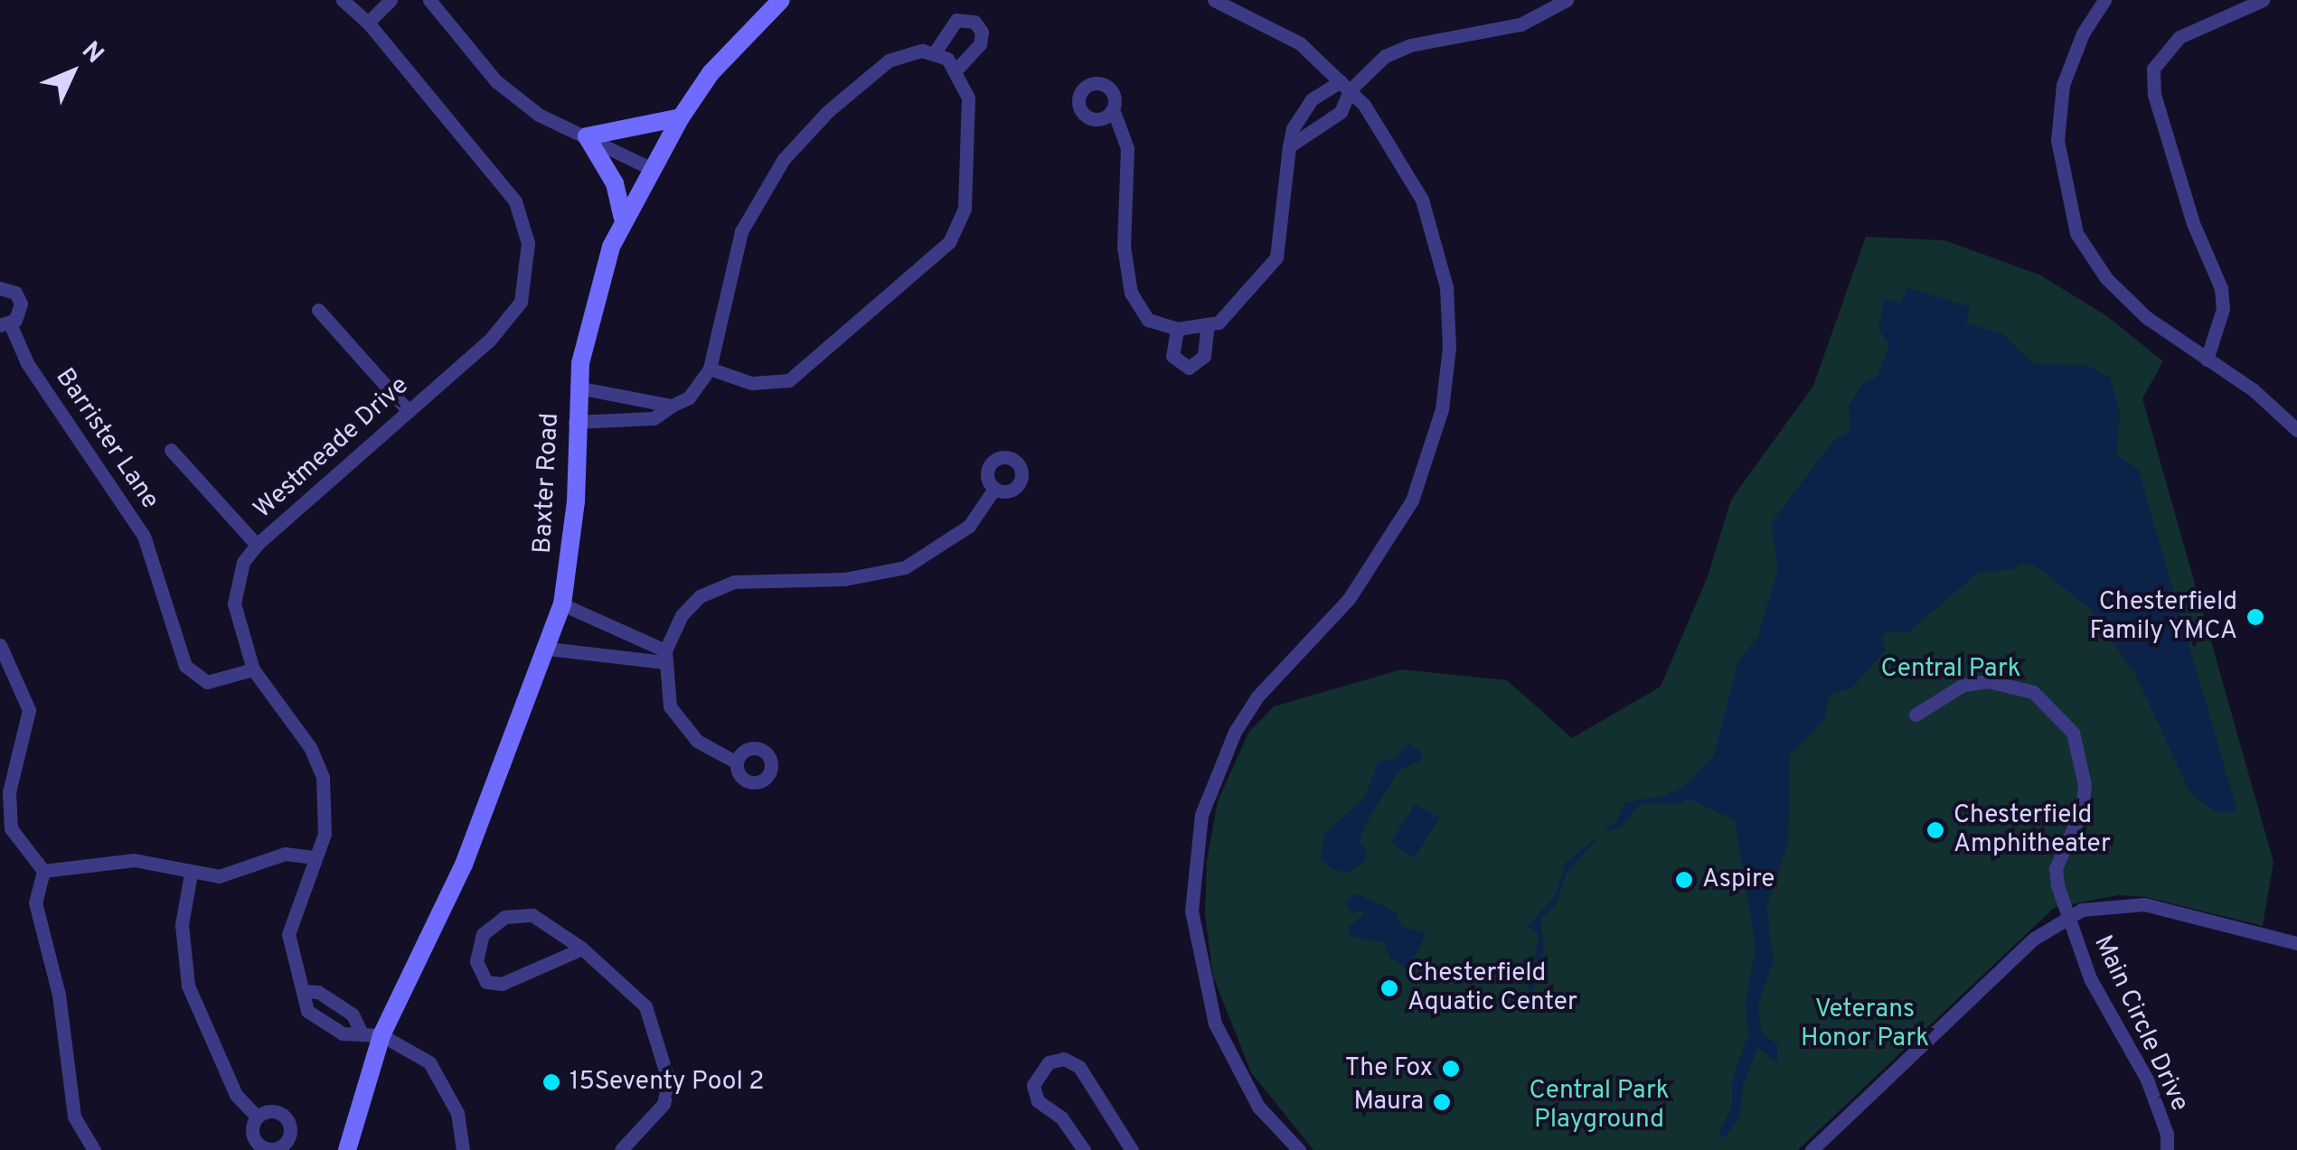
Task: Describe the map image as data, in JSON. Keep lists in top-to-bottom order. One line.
{"streets":{"main road":["Baxter Road"],"street":["Barrister Lane","Westmeade Drive","Main Circle Drive"]},"crossings":[["Barrister Lane","Westmeade Drive"],["Westmeade Drive","Baxter Road"]],"parks":["Central Park","Veterans Honor Park","Central Park Playground"],"places":["Chesterfield Family YMCA","Chesterfield Amphitheater","Aspire","Chesterfield Aquatic Center","The Fox","15Seventy Pool 2","Maura"],"north":"top right"}
